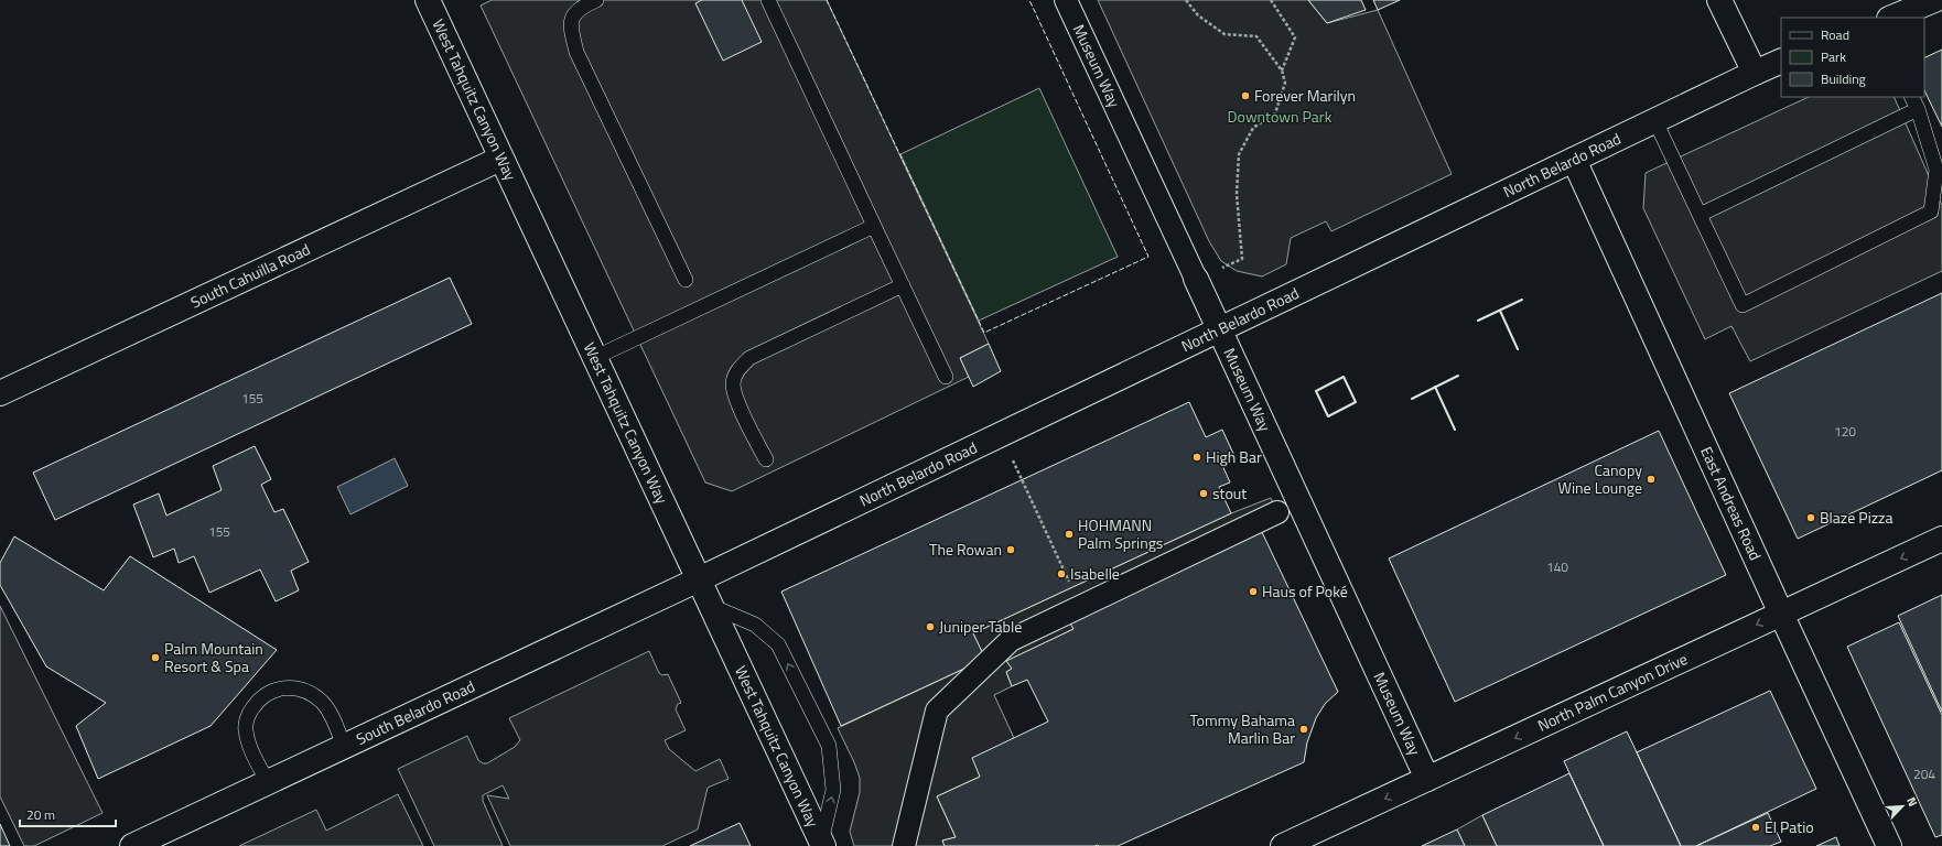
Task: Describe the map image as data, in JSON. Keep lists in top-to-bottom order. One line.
{"streets":{"street":["Museum Way","West Tahquitz Canyon Way","North Belardo Road","South Cahuilla Road","East Andreas Road","North Palm Canyon Drive","South Belardo Road"]},"crossings":[["Museum Way","North Belardo Road"],["Museum Way","North Palm Canyon Drive"],["West Tahquitz Canyon Way","North Belardo Road"],["West Tahquitz Canyon Way","South Cahuilla Road"],["West Tahquitz Canyon Way","South Belardo Road"],["North Belardo Road","East Andreas Road"],["North Belardo Road","South Belardo Road"],["East Andreas Road","North Palm Canyon Drive"]],"one_way":["North Palm Canyon Drive"],"parks":["Downtown Park"],"places":["Forever Marilyn","High Bar","Canopy Wine Lounge","stout","Blaze Pizza","HOHMANN Palm Springs","The Rowan","Isabelle","Haus of Poké","Juniper Table","Palm Mountain Resort & Spa","Tommy Bahama Marlin Bar","El Patio"],"house_numbers":["155","120","155","140","204"],"legend":["Road","Park","Building"],"scale_bar":"20 m","north":"top right"}
